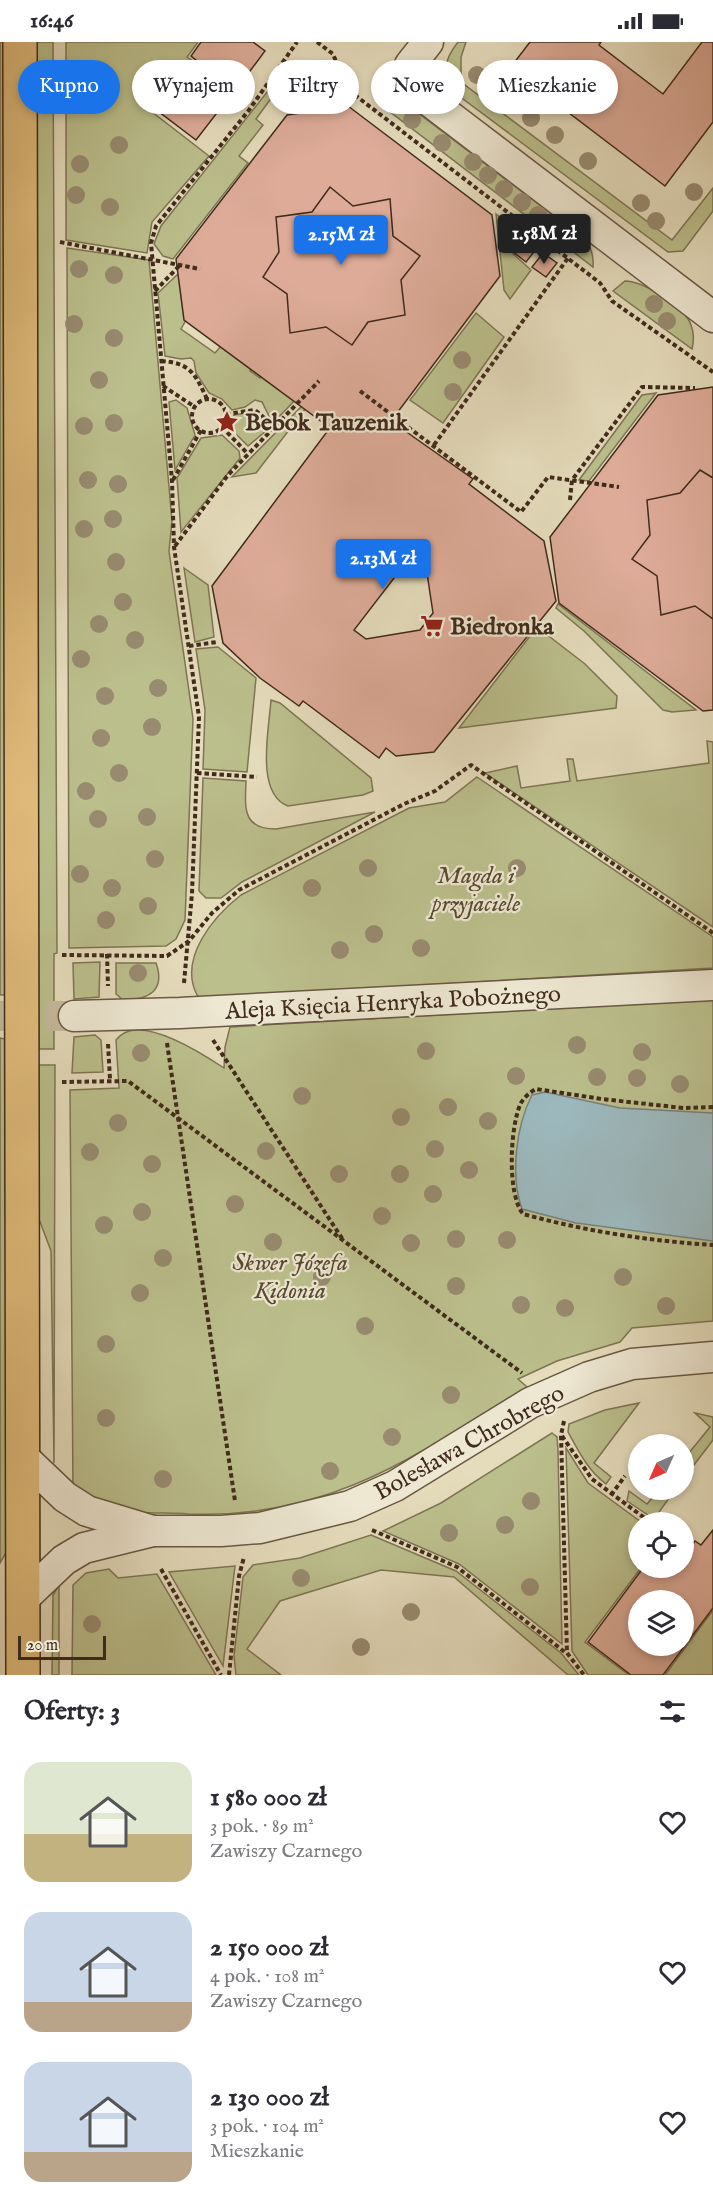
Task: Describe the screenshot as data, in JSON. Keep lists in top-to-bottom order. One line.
{"streets":{"street":["Aleja Księcia Henryka Pobożnego","Bolesława Chrobrego"]},"parks":["Magda i przyjaciele","Skwer Józefa Kidonia"],"places":{"place":["Bebok Tauzenik"],"supermarket":["Biedronka"]},"scale_bar":"20 m","north":"bottom left","page":{"status":"16:46","chip":["Kupno","Wynajem","Filtry","Nowe","Mieszkanie"],"price":["1.58M zł","2.15M zł","2.13M zł"],"scale":"20 m","heading":"Oferty: 3","list":[{"name":"1 580 000 zł","note":"3 pok. · 89 m² · Zawiszy Czarnego"},{"name":"2 150 000 zł","note":"4 pok. · 108 m² · Zawiszy Czarnego"},{"name":"2 130 000 zł","note":"3 pok. · 104 m² · Mieszkanie"}]}}
